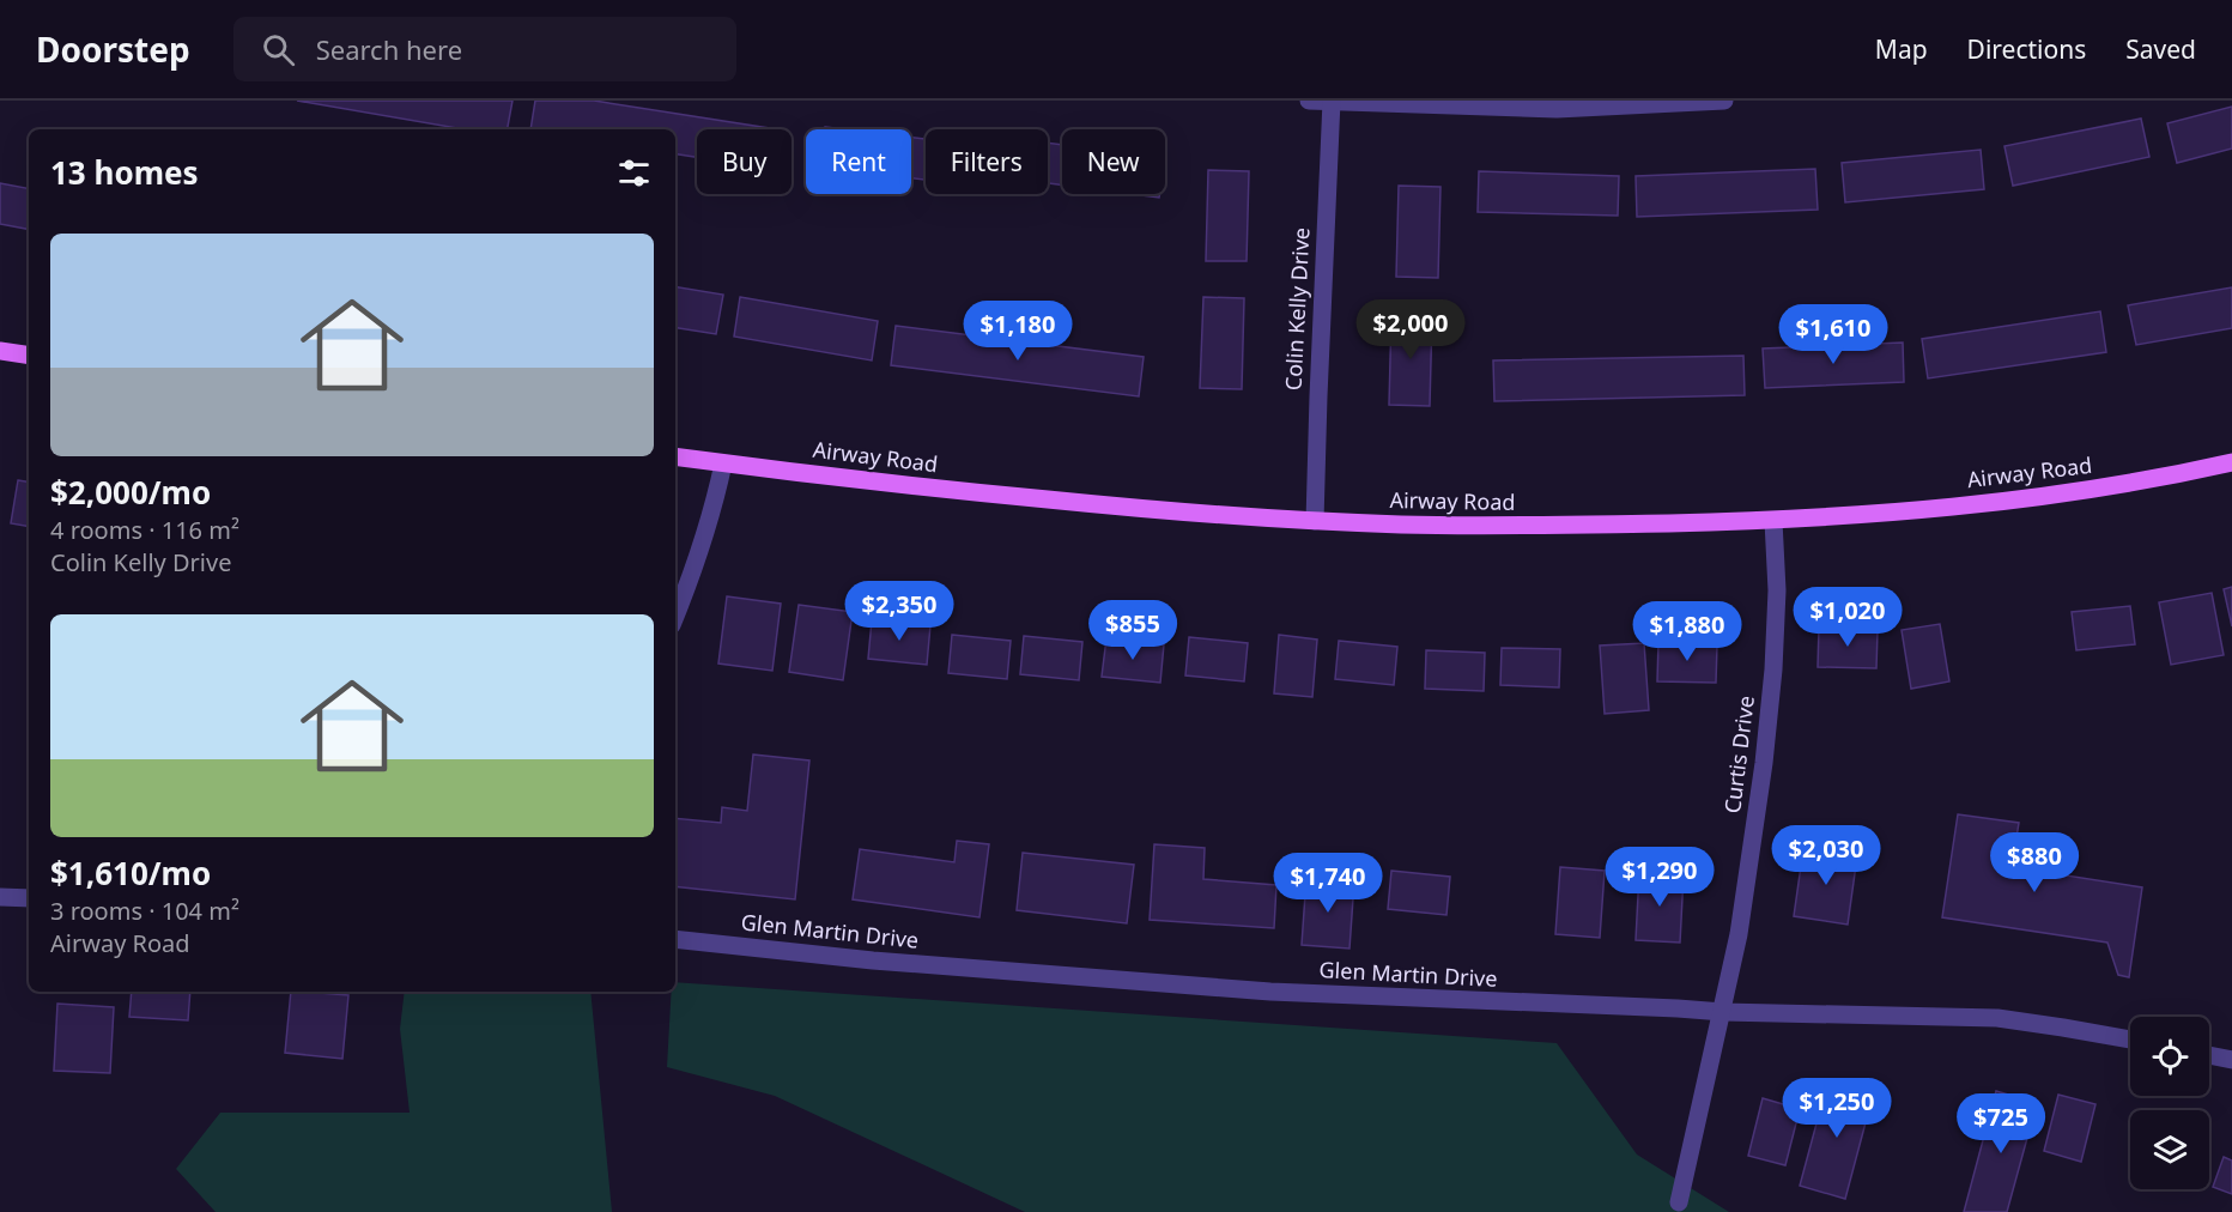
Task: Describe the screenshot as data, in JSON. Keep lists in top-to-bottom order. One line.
{"streets":{"main road":["Airway Road"],"street":["Colin Kelly Drive","Curtis Drive","Glen Martin Drive"]},"crossings":[["Colin Kelly Drive","Airway Road"],["Airway Road","Curtis Drive"],["Curtis Drive","Glen Martin Drive"]],"page":{"header":"Doorstep","search":"Search here","nav":["Map","Directions","Saved"],"chip":["Buy","Rent","Filters","New"],"heading":"13 homes","list":[{"name":"$2,000/mo","note":"4 rooms · 116 m² · Colin Kelly Drive"},{"name":"$1,610/mo","note":"3 rooms · 104 m² · Airway Road"}],"price":["$2,000","$1,180","$1,610","$2,350","$1,020","$855","$1,880","$2,030","$880","$1,290","$1,740","$1,250","$725"]}}
